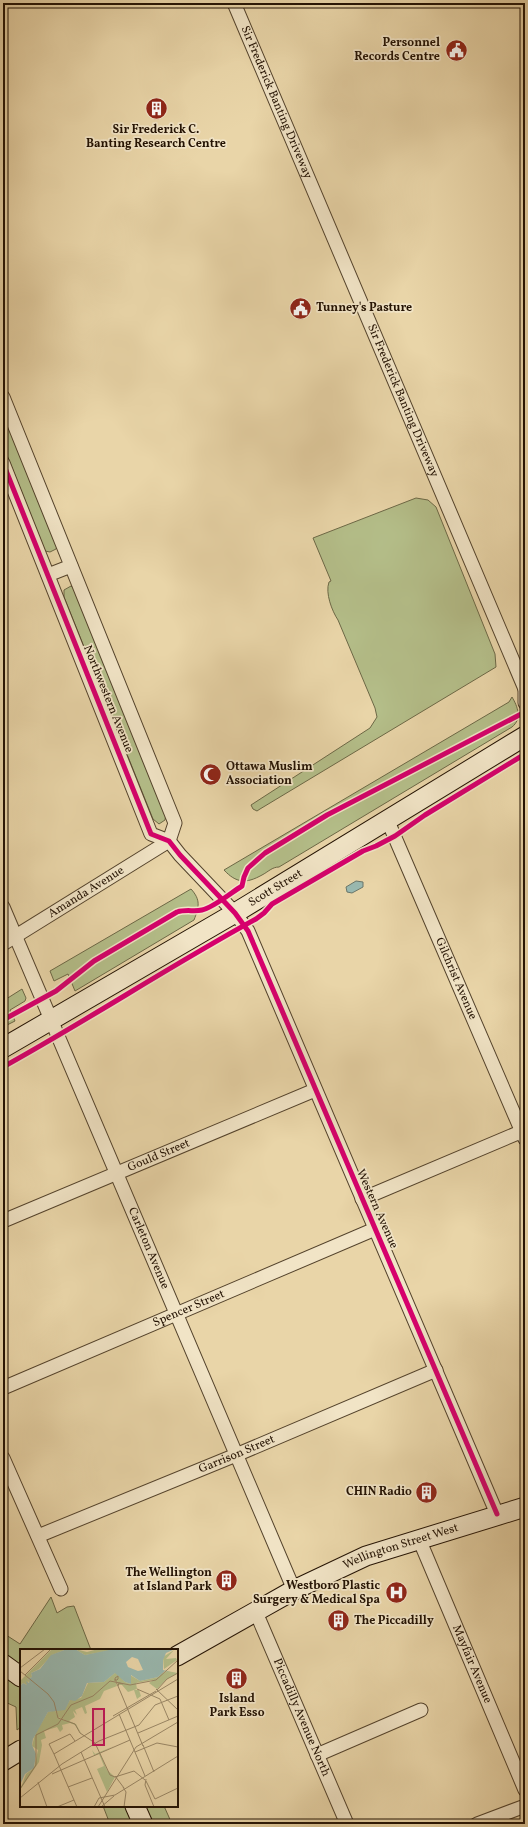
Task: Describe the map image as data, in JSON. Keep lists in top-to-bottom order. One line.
{"streets":{"main road":["Scott Street","Wellington Street West"],"street":["Sir Frederick Banting Driveway","Northwestern Avenue","Amanda Avenue","Gilchrist Avenue","Gould Street","Western Avenue","Carleton Avenue","Spencer Street","Garrison Street","Mayfair Avenue","Piccadilly Avenue North"]},"crossings":[["Northwestern Avenue","Scott Street"],["Northwestern Avenue","Amanda Avenue"],["Northwestern Avenue","Western Avenue"],["Scott Street","Gilchrist Avenue"],["Scott Street","Western Avenue"],["Scott Street","Carleton Avenue"],["Amanda Avenue","Carleton Avenue"],["Gould Street","Western Avenue"],["Gould Street","Carleton Avenue"],["Western Avenue","Spencer Street"],["Western Avenue","Garrison Street"],["Western Avenue","Wellington Street West"],["Carleton Avenue","Spencer Street"],["Carleton Avenue","Garrison Street"],["Carleton Avenue","Wellington Street West"],["Wellington Street West","Mayfair Avenue"],["Wellington Street West","Piccadilly Avenue North"]],"places":{"public building":["Personnel Records Centre","Tunney's Pasture"],"building":["Sir Frederick C. Banting Research Centre","CHIN Radio","The Wellington at Island Park","The Piccadilly","Island Park Esso"],"mosque":["Ottawa Muslim Association"],"hospital":["Westboro Plastic Surgery & Medical Spa"]}}
